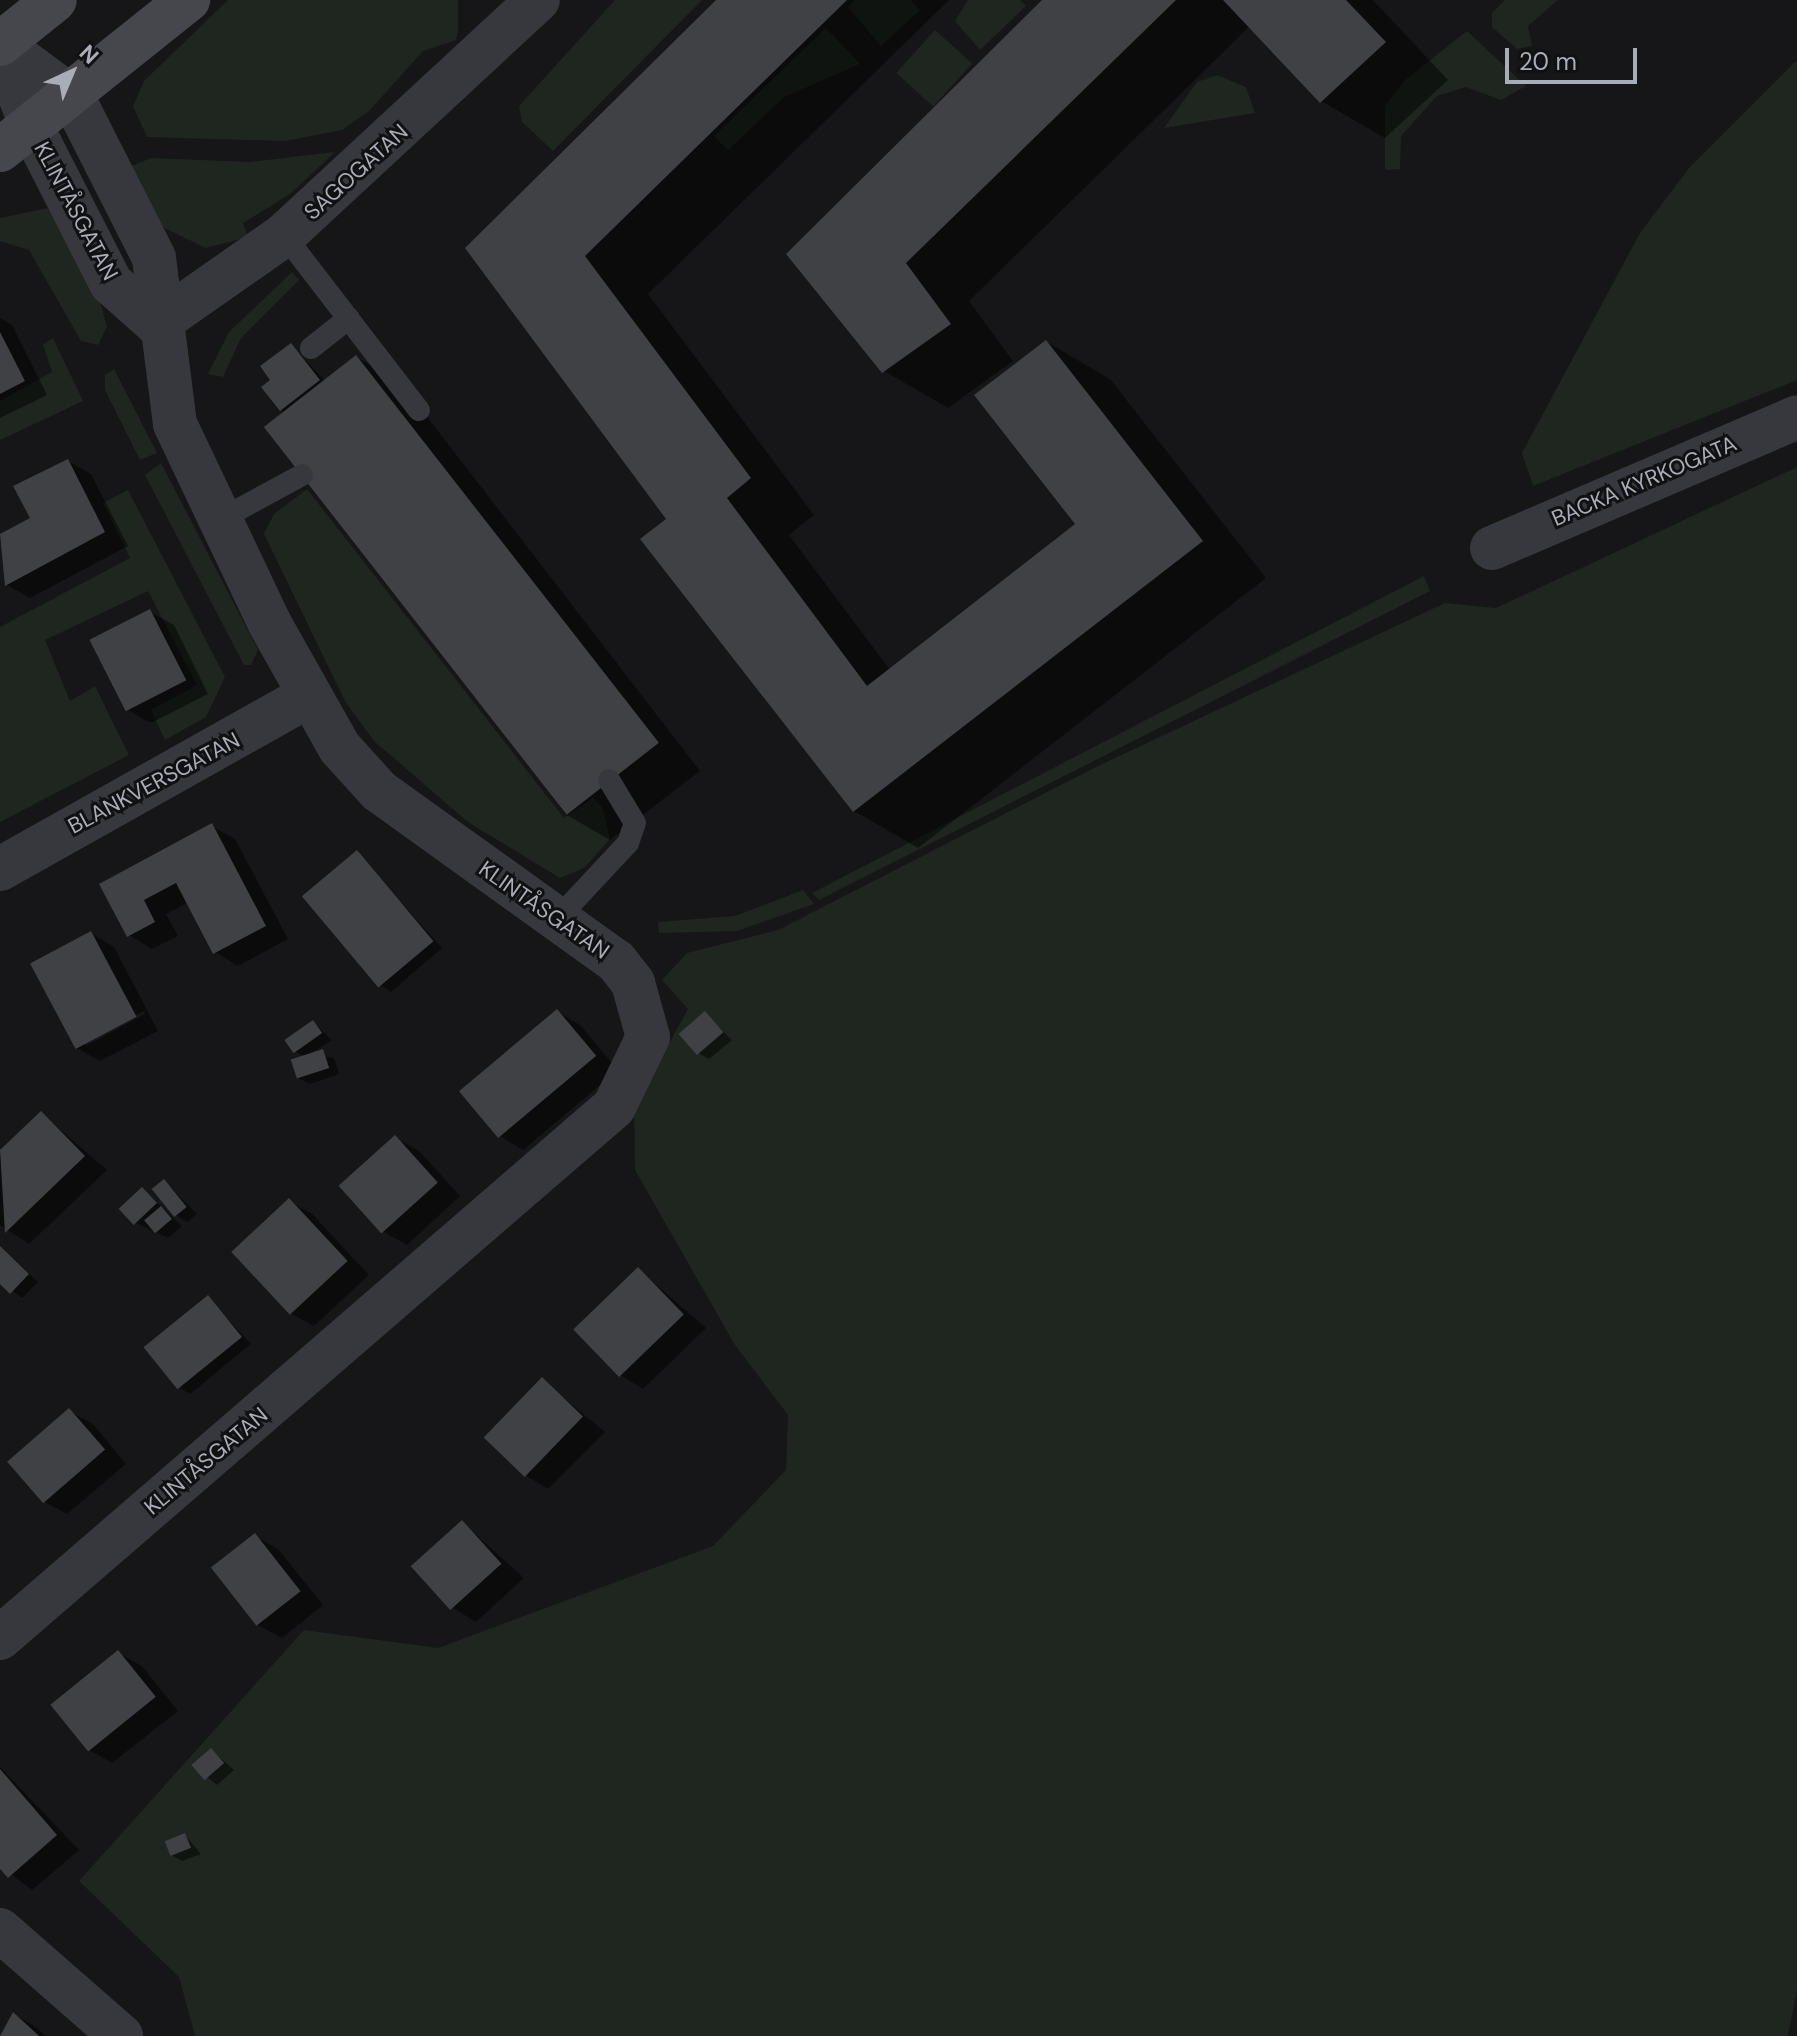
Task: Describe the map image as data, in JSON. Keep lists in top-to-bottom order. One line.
{"streets":{"street":["SAGOGATAN","KLINTÅSGATAN","BACKA KYRKOGATA","BLANKVERSGATAN"]},"crossings":[["SAGOGATAN","KLINTÅSGATAN"],["KLINTÅSGATAN","BLANKVERSGATAN"]],"scale_bar":"20 m","north":"top right"}
